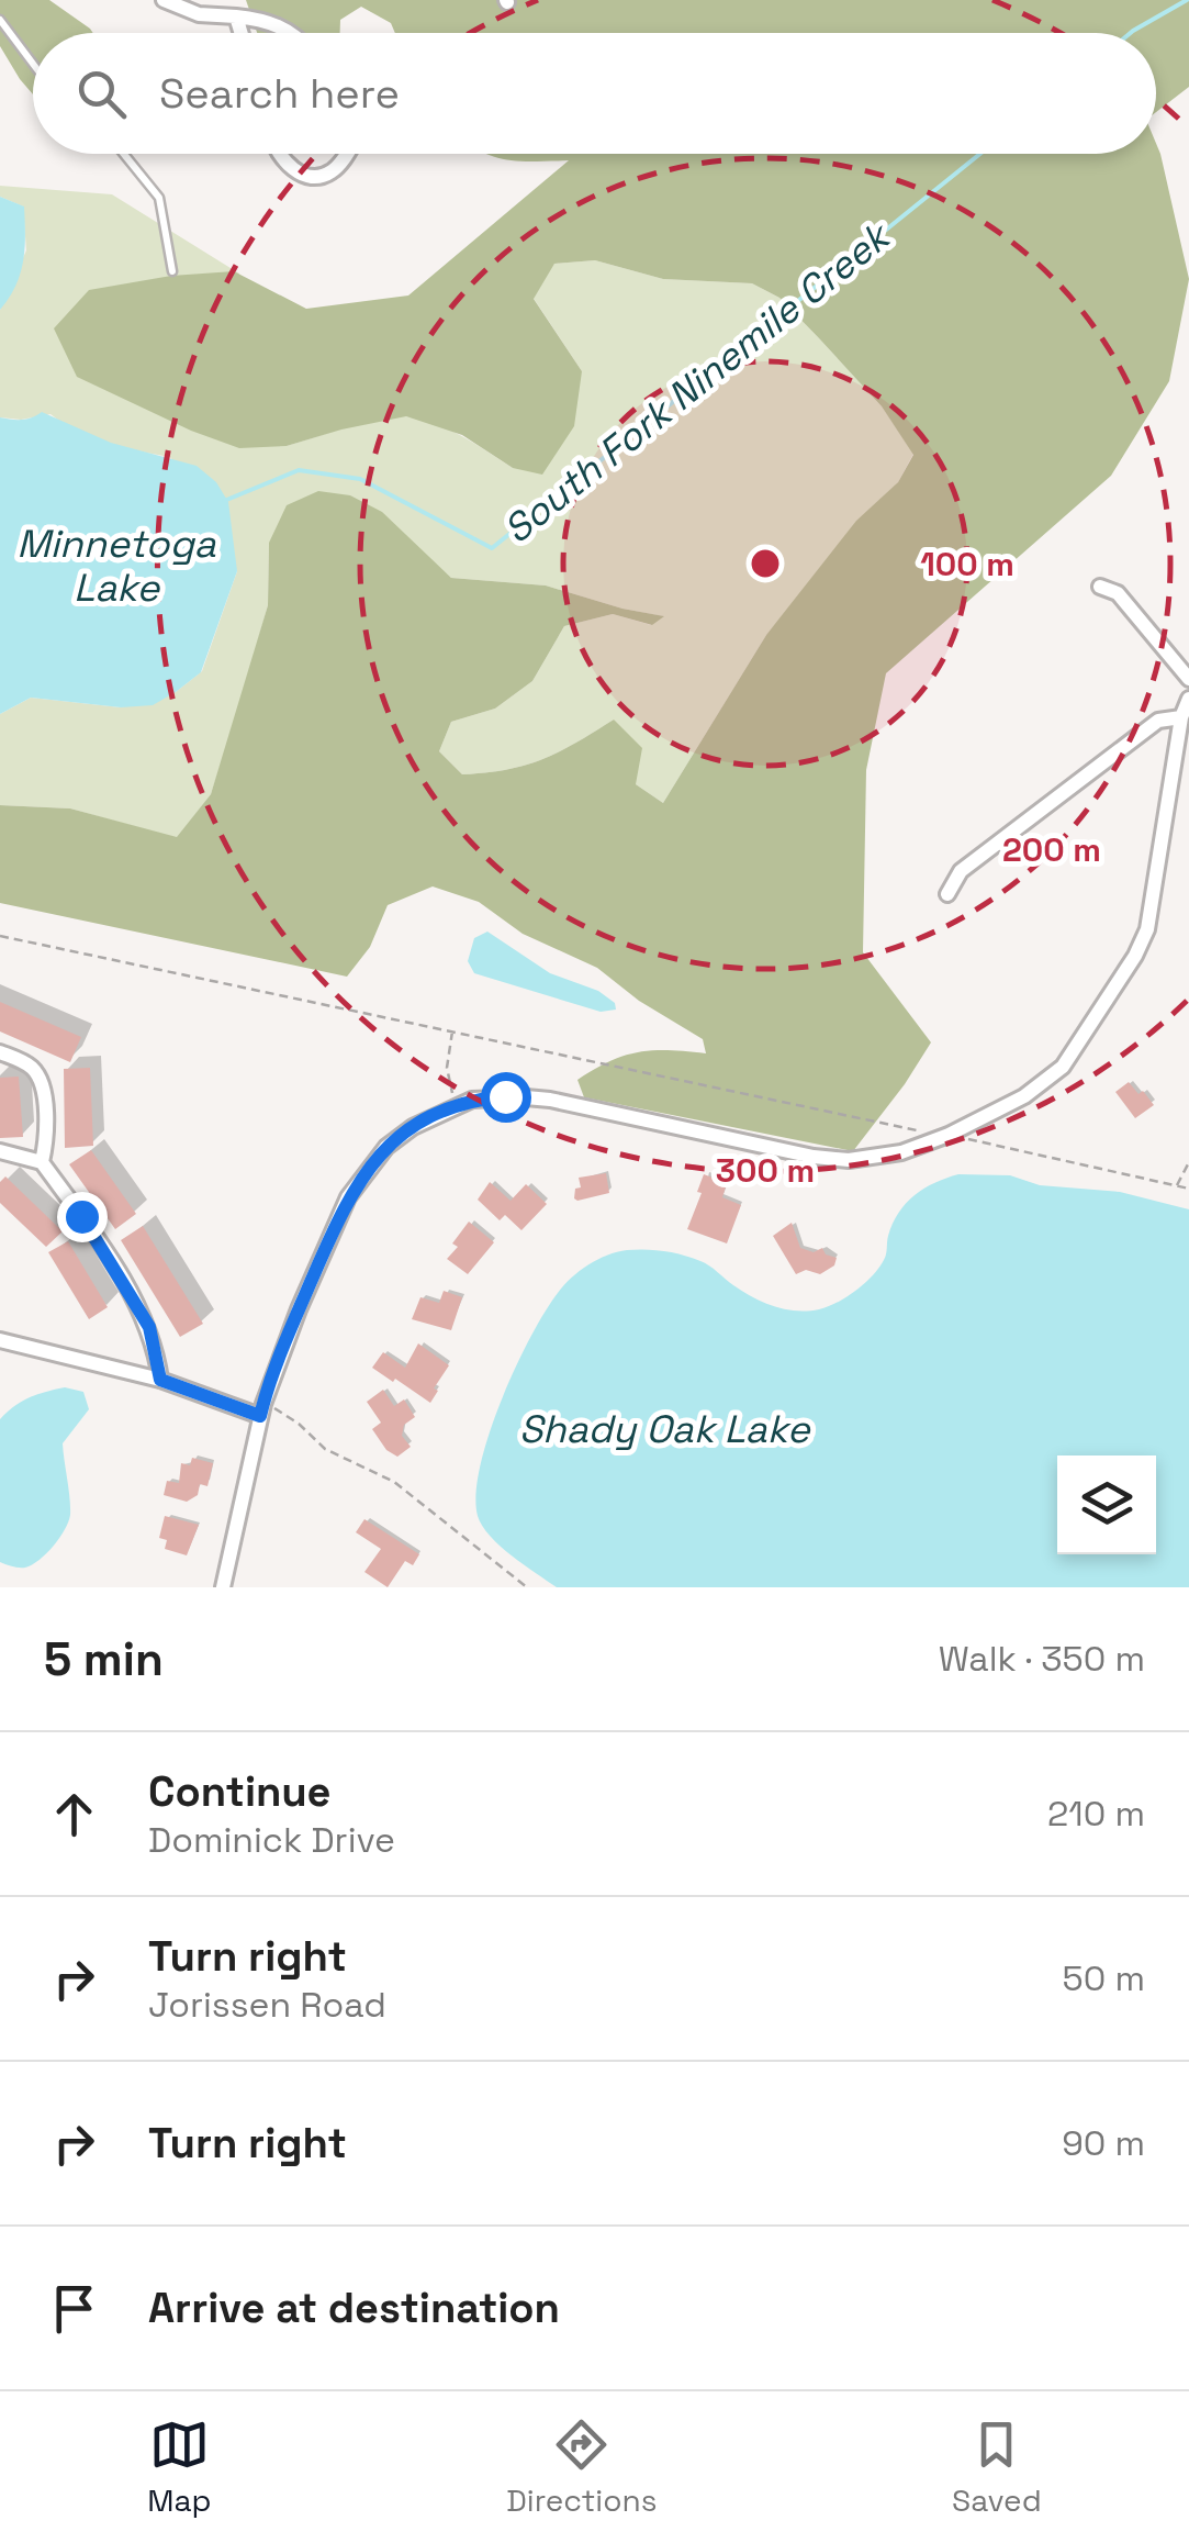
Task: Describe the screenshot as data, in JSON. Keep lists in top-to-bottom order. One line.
{"water":["South Fork Ninemile Creek","Minnetoga Lake","Shady Oak Lake"],"page":{"search":"Search here","heading":["5 min","Walk · 350 m"],"list":[["Continue","Dominick Drive","210 m"],["Turn right","Jorissen Road","50 m"],["Turn right","90 m"],"Arrive at destination"],"nav":["Map","Directions","Saved"]},"rings":["100 m","200 m","300 m"]}
